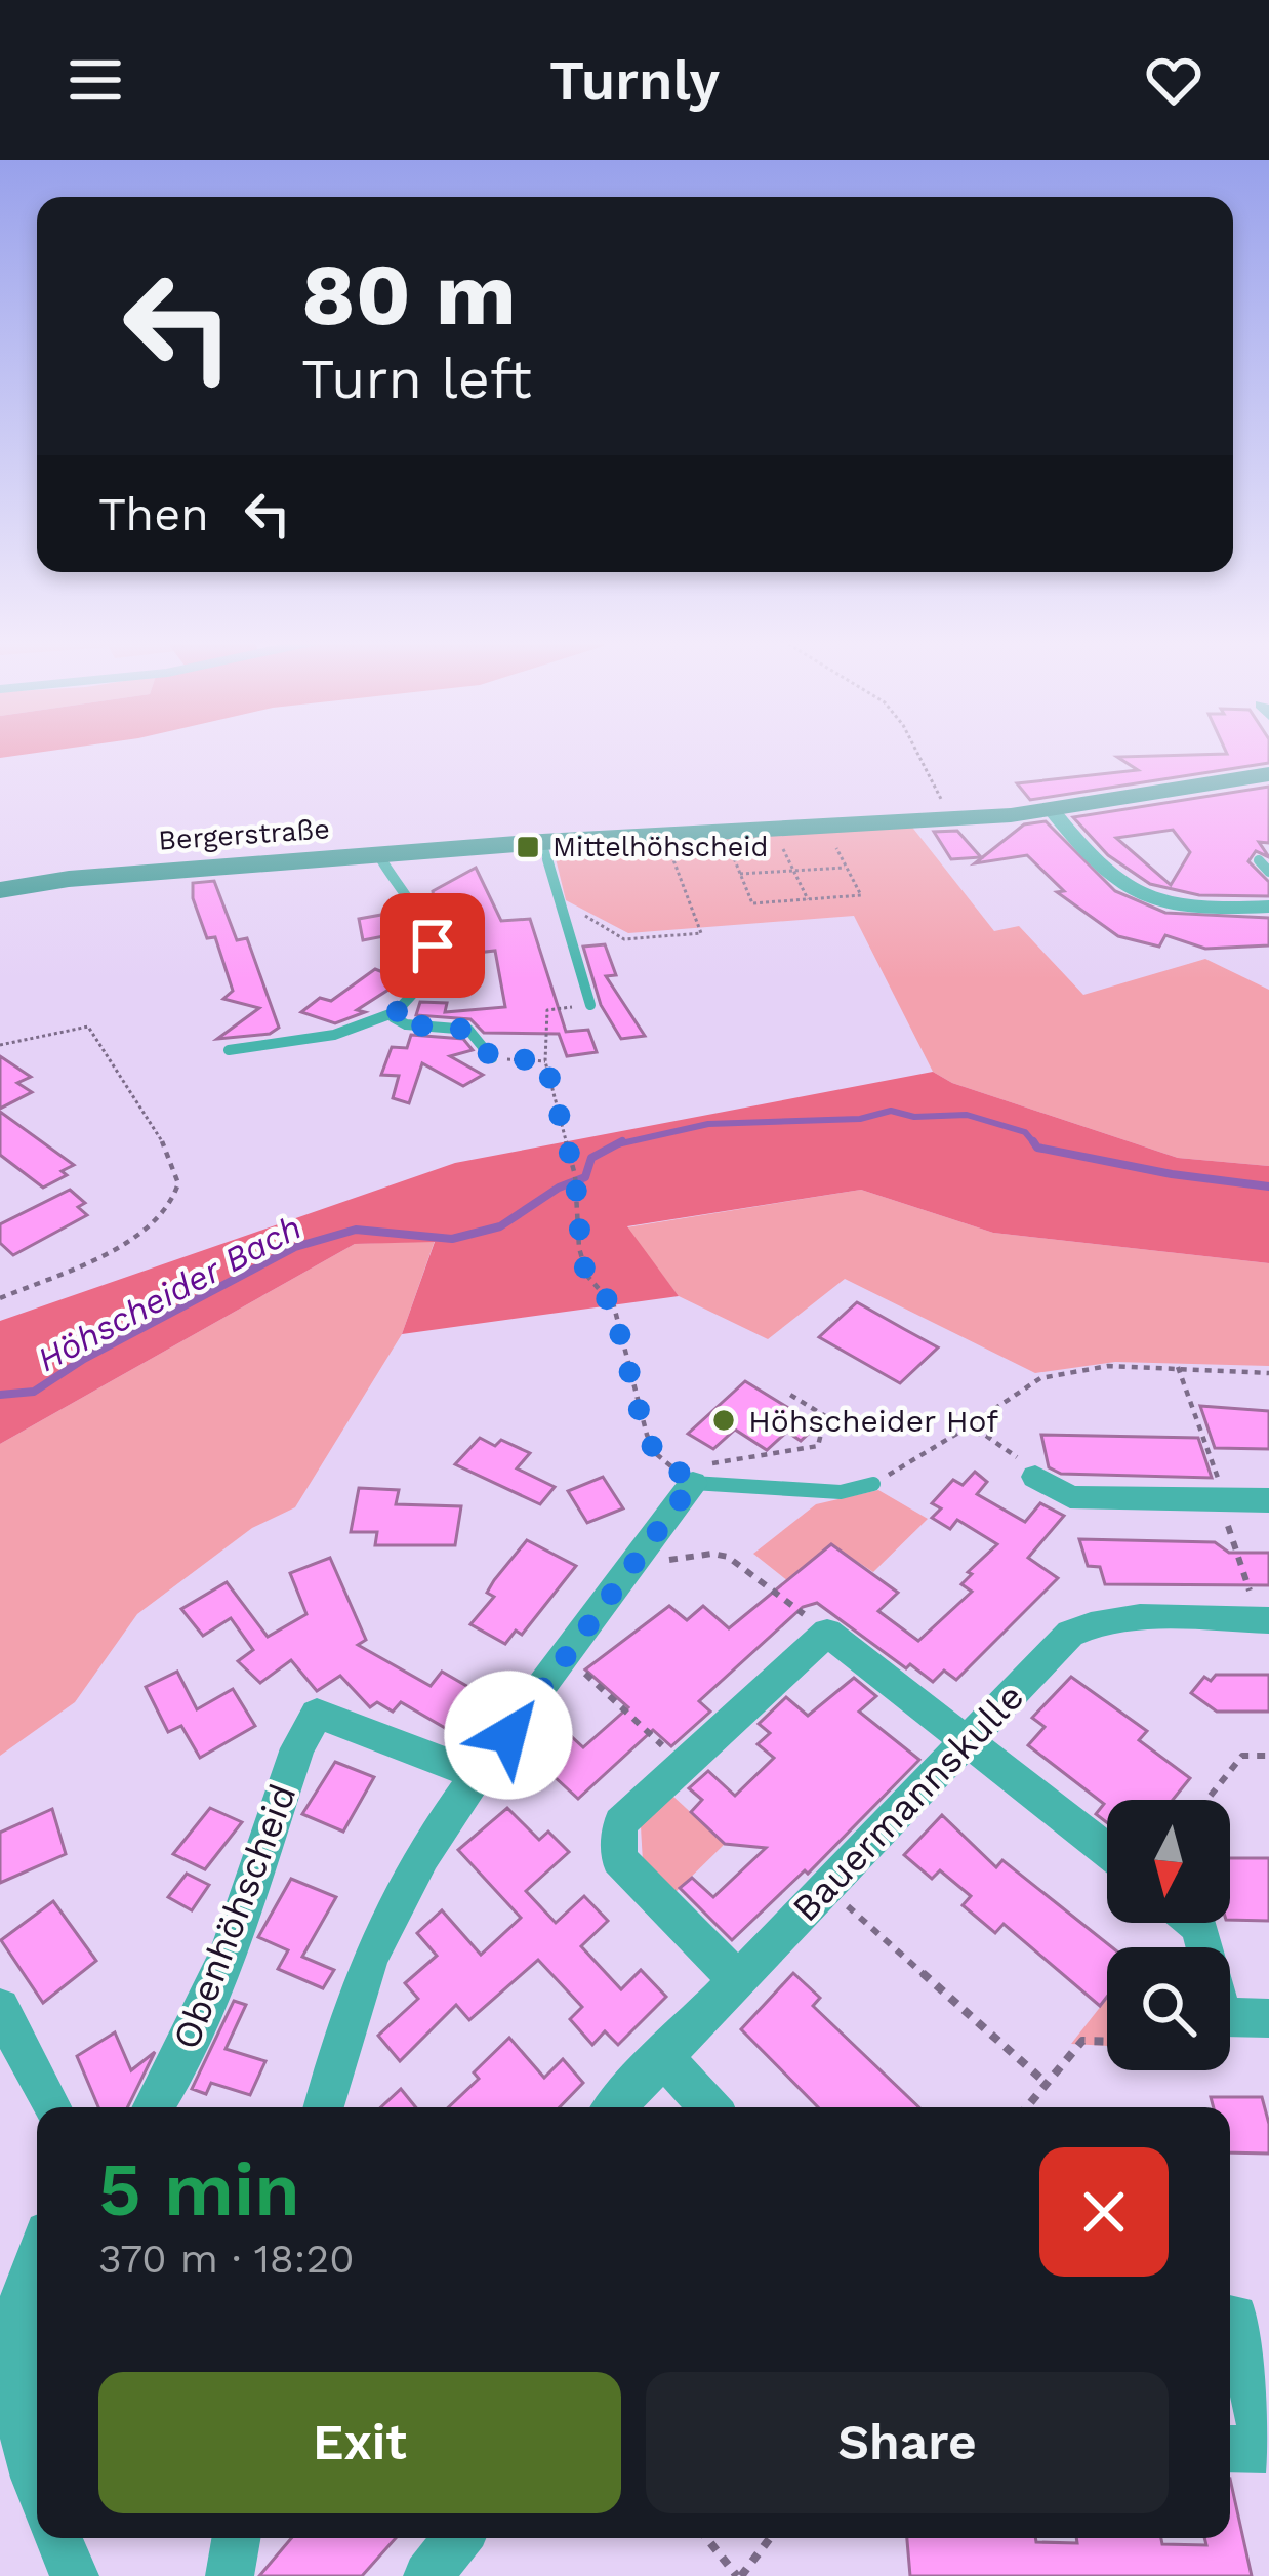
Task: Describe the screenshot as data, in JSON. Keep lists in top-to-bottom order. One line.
{"streets":{"street":["Bergerstraße","Bauermannskulle","Obenhöhscheid"]},"water":["Höhscheider Bach"],"places":{"transit":["Mittelhöhscheid"],"other":["Höhscheider Hof"]},"north":"bottom","page":{"header":"Turnly","turn":["80 m","Turn left"],"then":"Then","heading":["5 min","370 m · 18:20"],"buttons":["Exit","Share"]}}
